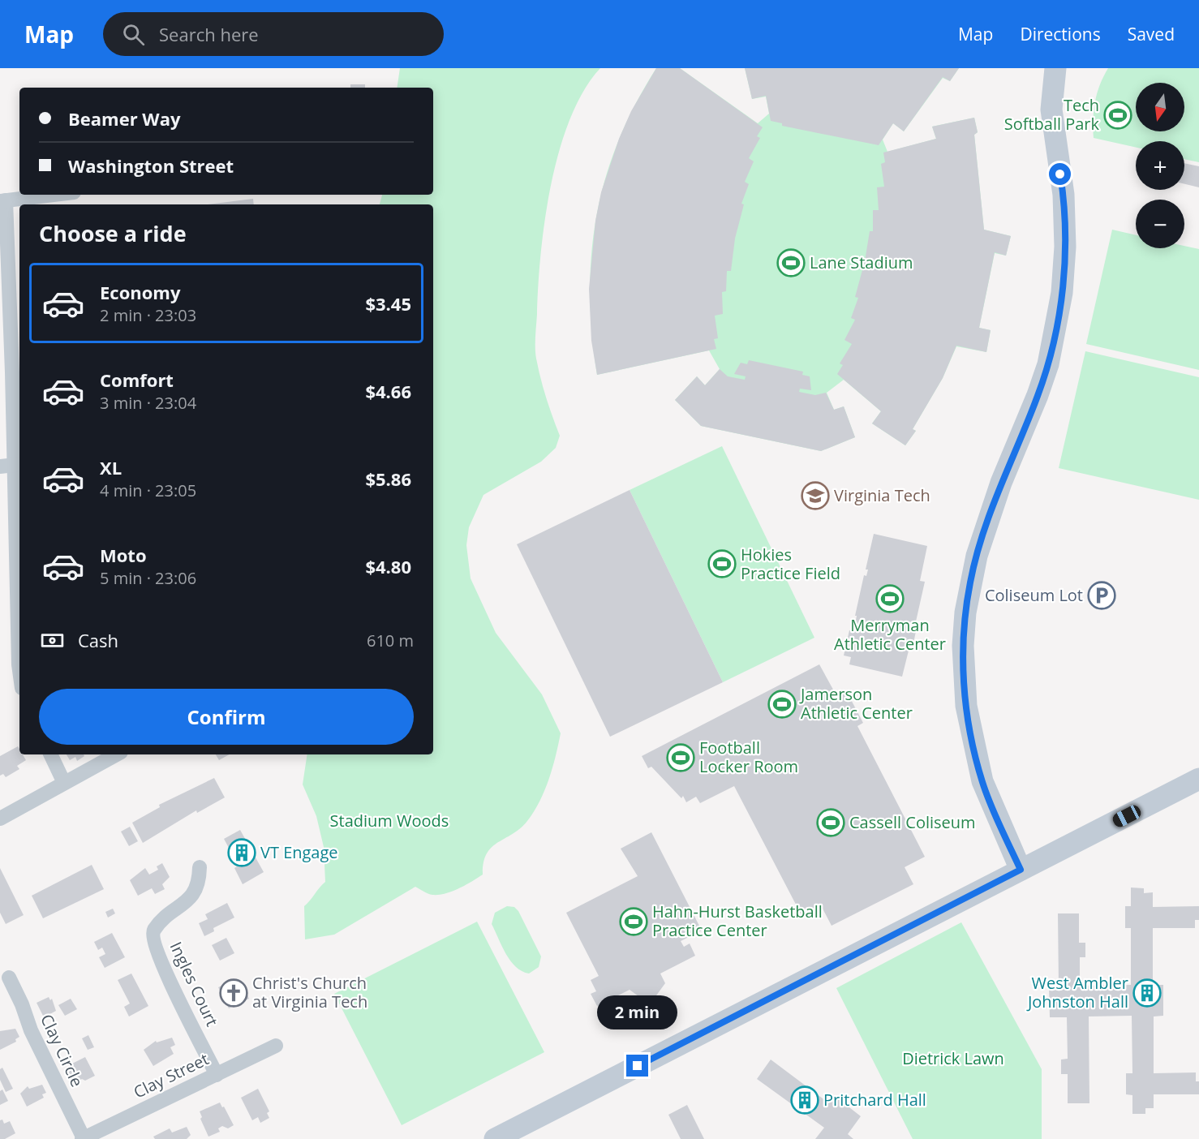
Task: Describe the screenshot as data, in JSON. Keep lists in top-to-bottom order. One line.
{"streets":{"street":["Ingles Court","Clay Circle","Clay Street"]},"crossings":[["Ingles Court","Clay Street"],["Clay Circle","Clay Street"]],"parks":["Stadium Woods","Dietrick Lawn"],"places":{"sports":["Tech Softball Park","Lane Stadium","Hokies Practice Field","Merryman Athletic Center","Jamerson Athletic Center","Football Locker Room","Cassell Coliseum","Hahn-Hurst Basketball Practice Center"],"school or university":["Virginia Tech"],"parking":["Coliseum Lot"],"building":["VT Engage","West Ambler Johnston Hall","Pritchard Hall"],"church":["Christ's Church at Virginia Tech"]},"north":"bottom","page":{"header":"Map","search":"Search here","nav":["Map","Directions","Saved"],"map_buttons":["+","−"],"banner":["Beamer Way","Washington Street"],"heading":"Choose a ride","list":[{"name":"Economy","note":"2 min · 23:03","value":"$3.45"},{"name":"Comfort","note":"3 min · 23:04","value":"$4.66"},{"name":"XL","note":"4 min · 23:05","value":"$5.86"},{"name":"Moto","note":"5 min · 23:06","value":"$4.80"}],"pay":["Cash","610 m"],"buttons":"Confirm","bubble":"2 min"}}
